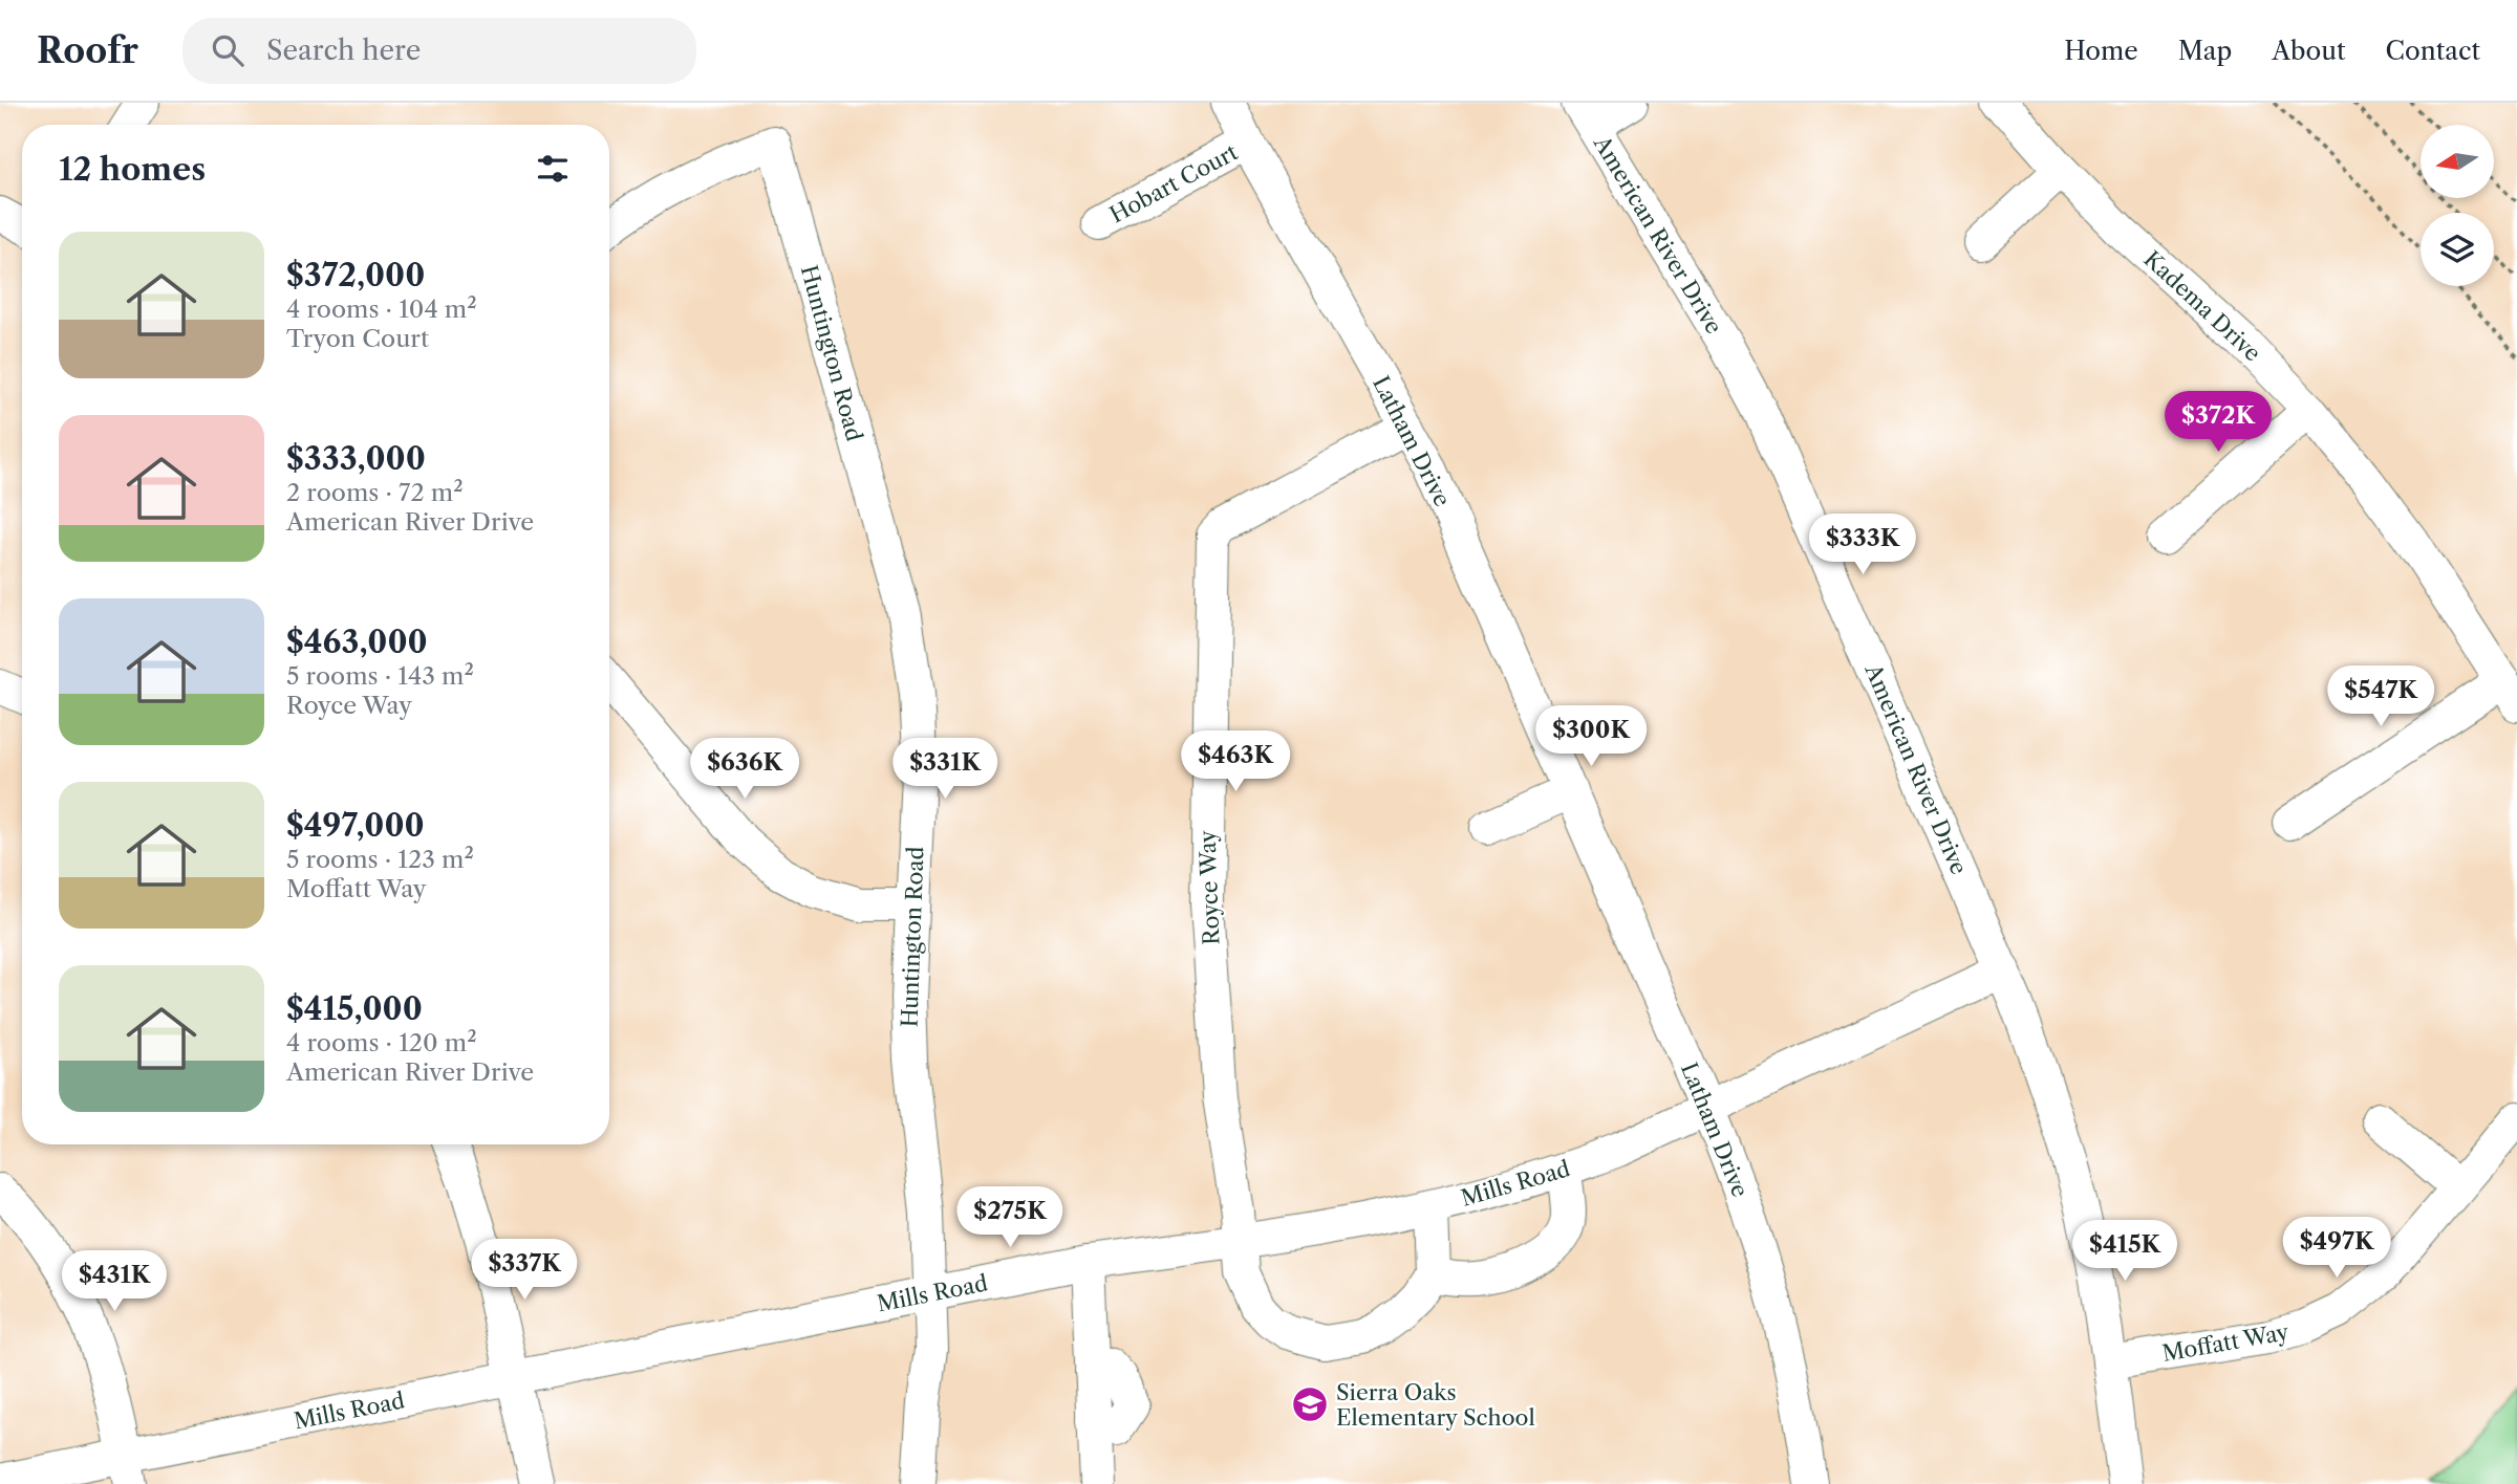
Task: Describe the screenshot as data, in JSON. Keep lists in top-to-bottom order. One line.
{"streets":{"street":["Hobart Court","American River Drive","Kadema Drive","Huntington Road","Latham Drive","Royce Way","Mills Road","Moffatt Way"]},"crossings":[["Hobart Court","Latham Drive"],["American River Drive","Mills Road"],["American River Drive","Moffatt Way"],["Huntington Road","Mills Road"],["Latham Drive","Royce Way"],["Latham Drive","Mills Road"],["Royce Way","Mills Road"]],"places":{"school or university":["Sierra Oaks Elementary School"]},"north":"left","page":{"header":"Roofr","search":"Search here","nav":["Home","Map","About","Contact"],"heading":"12 homes","list":[{"name":"$372,000","note":"4 rooms · 104 m² · Tryon Court"},{"name":"$333,000","note":"2 rooms · 72 m² · American River Drive"},{"name":"$463,000","note":"5 rooms · 143 m² · Royce Way"},{"name":"$497,000","note":"5 rooms · 123 m² · Moffatt Way"},{"name":"$415,000","note":"4 rooms · 120 m² · American River Drive"}],"price":["$372K","$333K","$547K","$300K","$463K","$636K","$331K","$275K","$497K","$415K","$337K","$431K"]}}
